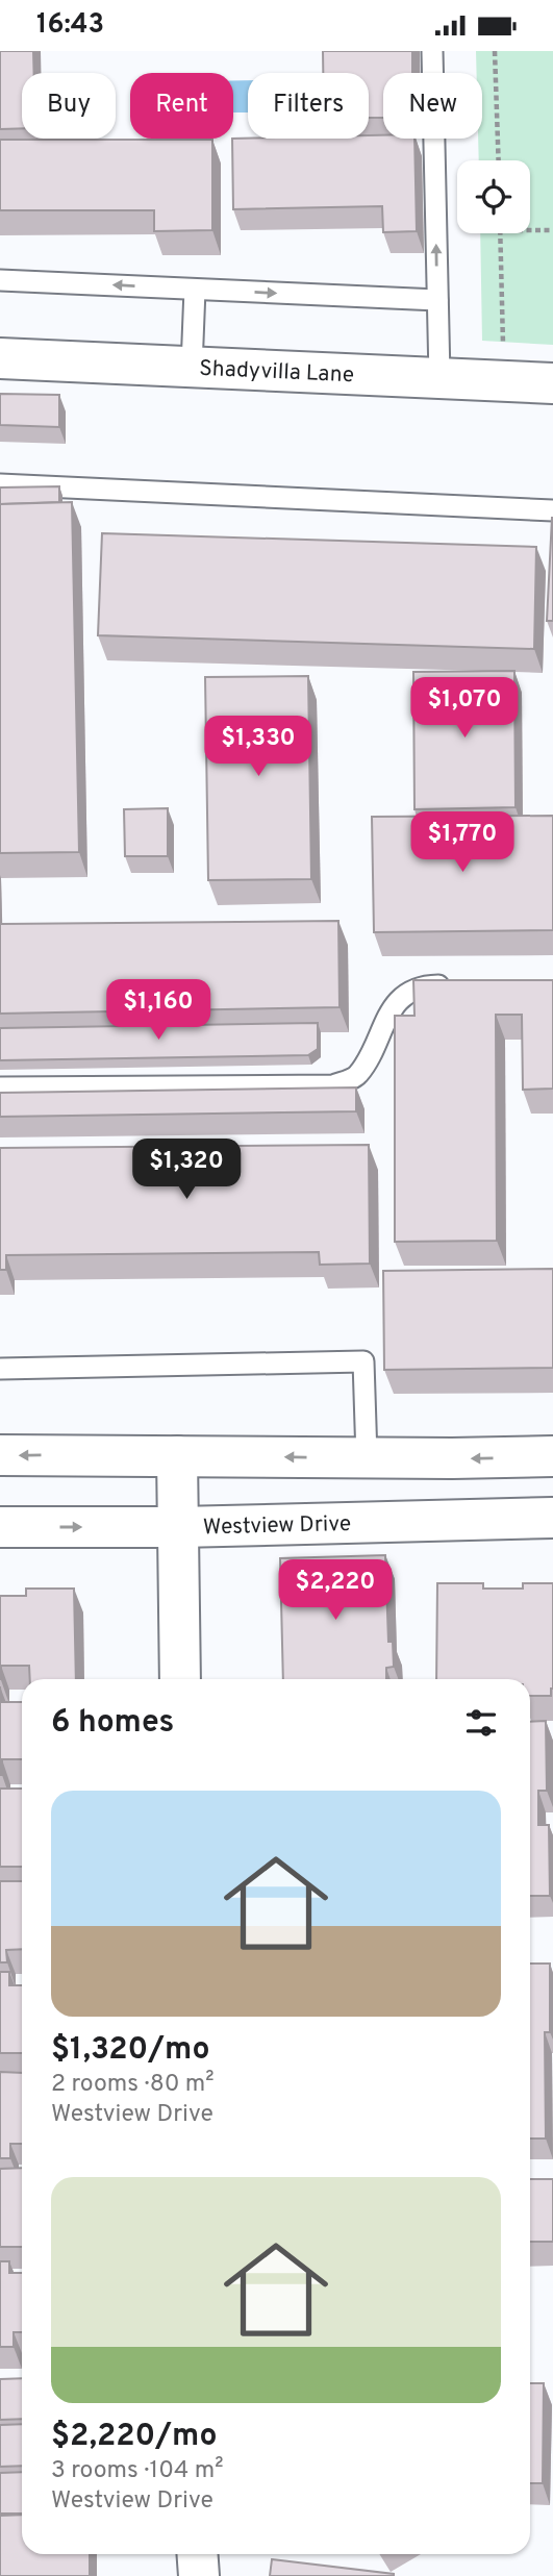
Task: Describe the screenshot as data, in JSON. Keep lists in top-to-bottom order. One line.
{"streets":{"main road":["Shadyvilla Lane","Westview Drive"]},"page":{"status":"16:43","chip":["Buy","Rent","Filters","New"],"price":["$1,070","$1,330","$1,770","$1,160","$1,320","$2,220"],"heading":"6 homes","list":[{"name":"$1,320/mo","note":"2 rooms · 80 m² · Westview Drive"},{"name":"$2,220/mo","note":"3 rooms · 104 m² · Westview Drive"}]}}
